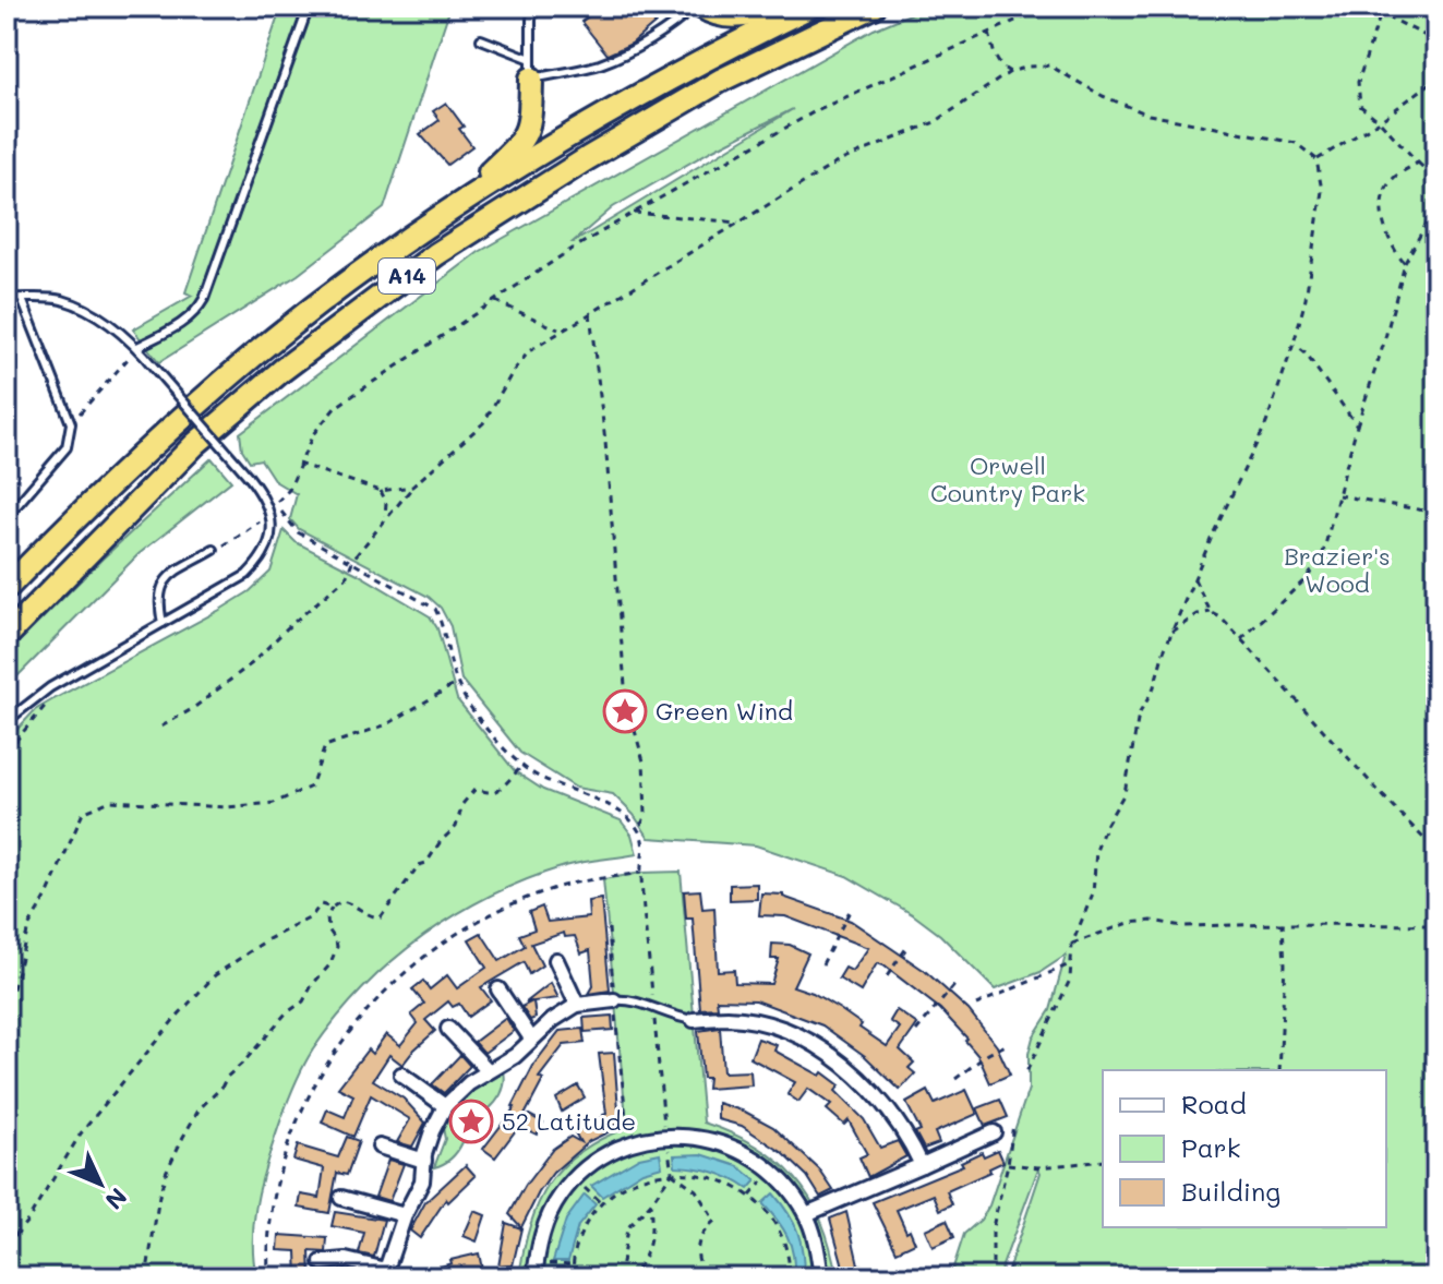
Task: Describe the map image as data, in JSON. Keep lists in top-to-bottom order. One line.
{"streets":{"highway":["A14"]},"parks":["Orwell Country Park","Brazier's Wood"],"places":{"place":["Green Wind","52 Latitude"]},"legend":["Road","Park","Building"],"north":"bottom right"}
